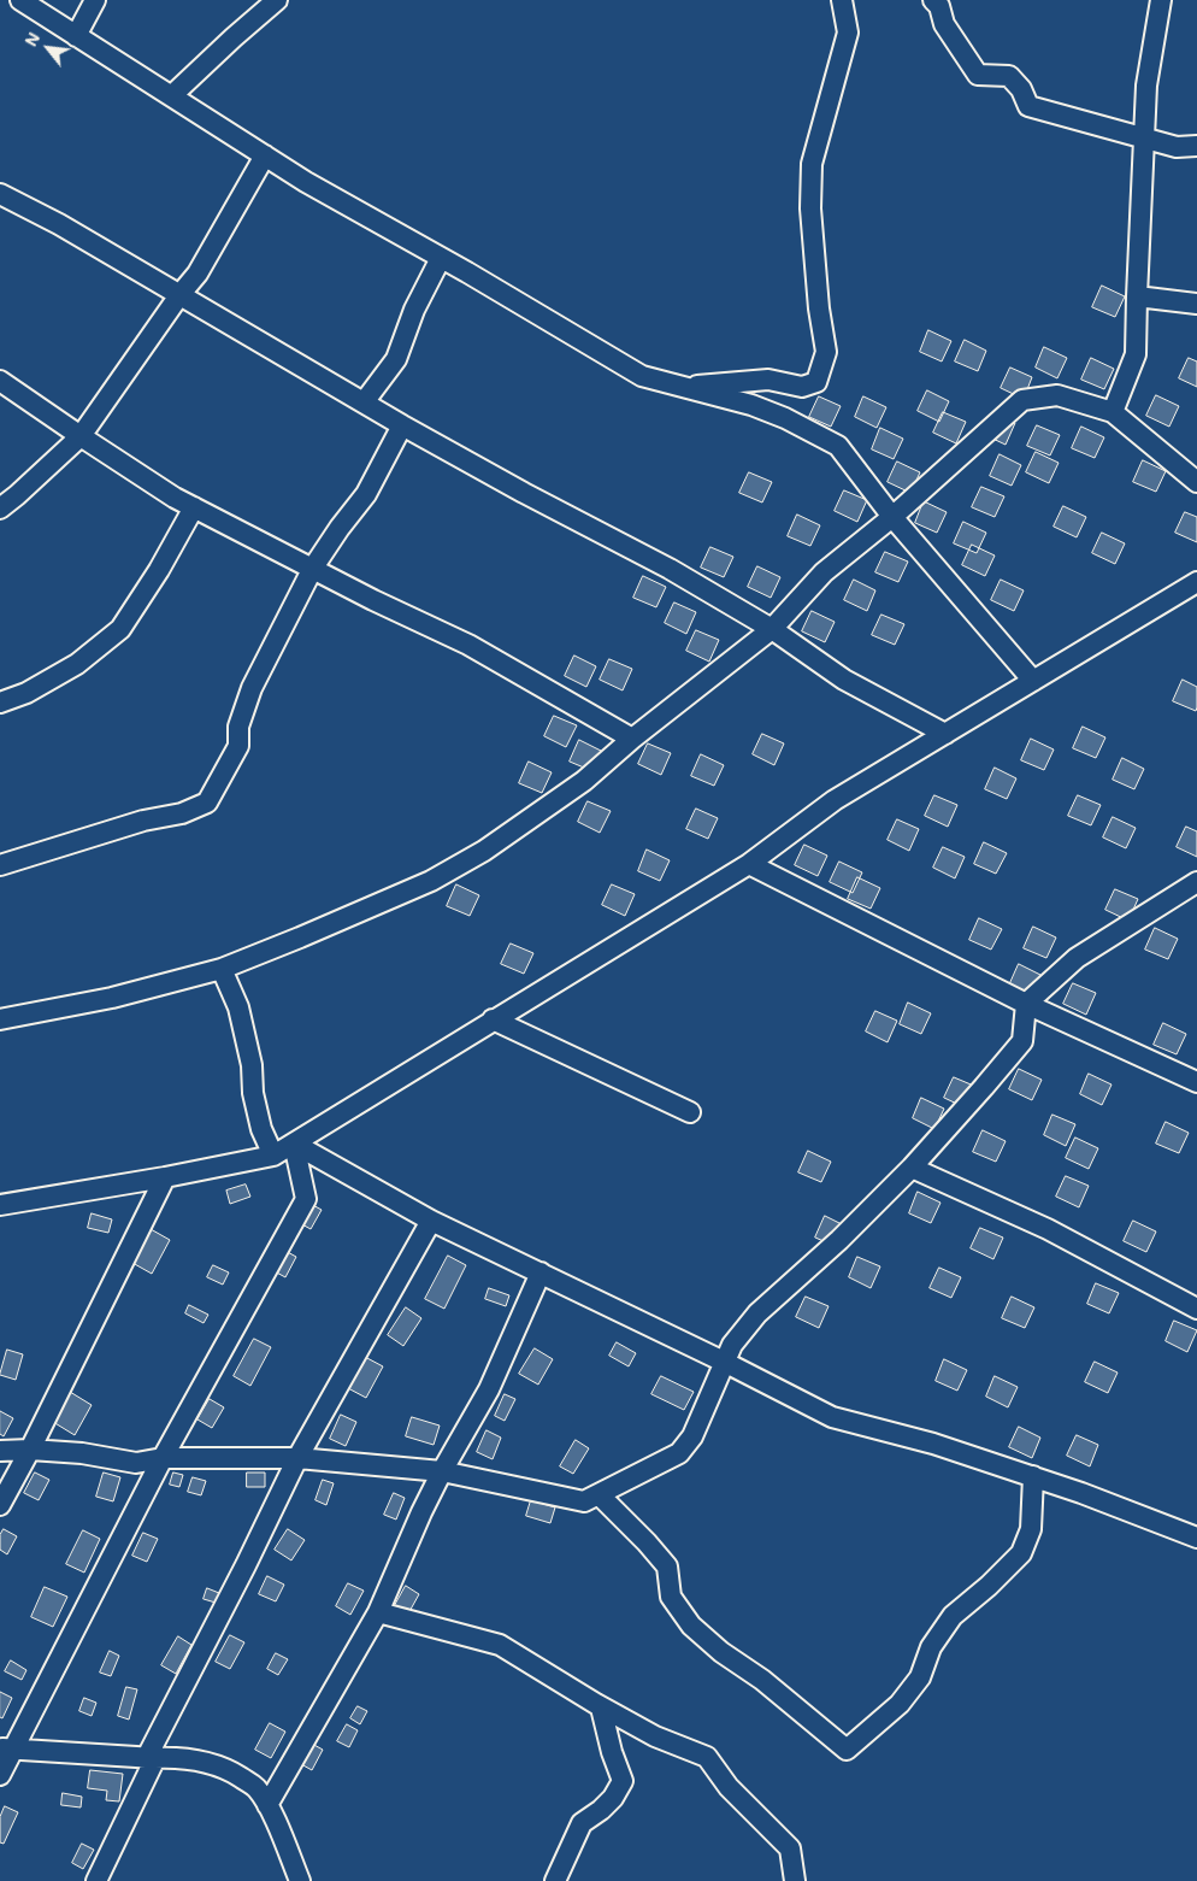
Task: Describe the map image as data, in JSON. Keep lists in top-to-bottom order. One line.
{"north":"top left"}
